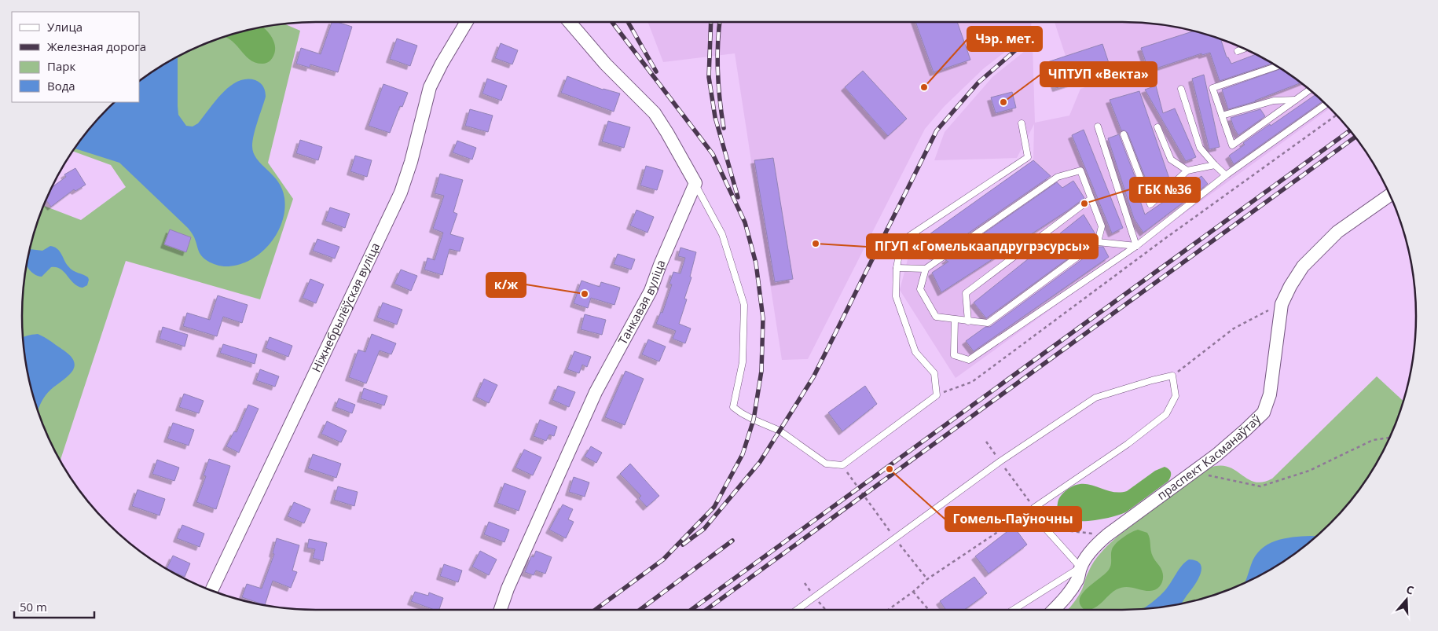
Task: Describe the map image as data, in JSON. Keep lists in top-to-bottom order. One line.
{"streets":{"street":["Танкавая вуліца","Ніжнебрылёўская вуліца","праспект Касманаўтаў"]},"places":["Чэр. мет.","ЧПТУП «Векта»","ГБК №36","ПГУП «Гомелькаапдругрэсурсы»","к/ж","Гомель-Паўночны"],"legend":["Улица","Железная дорога","Парк","Вода"],"scale_bar":"50 m","north":"top"}
